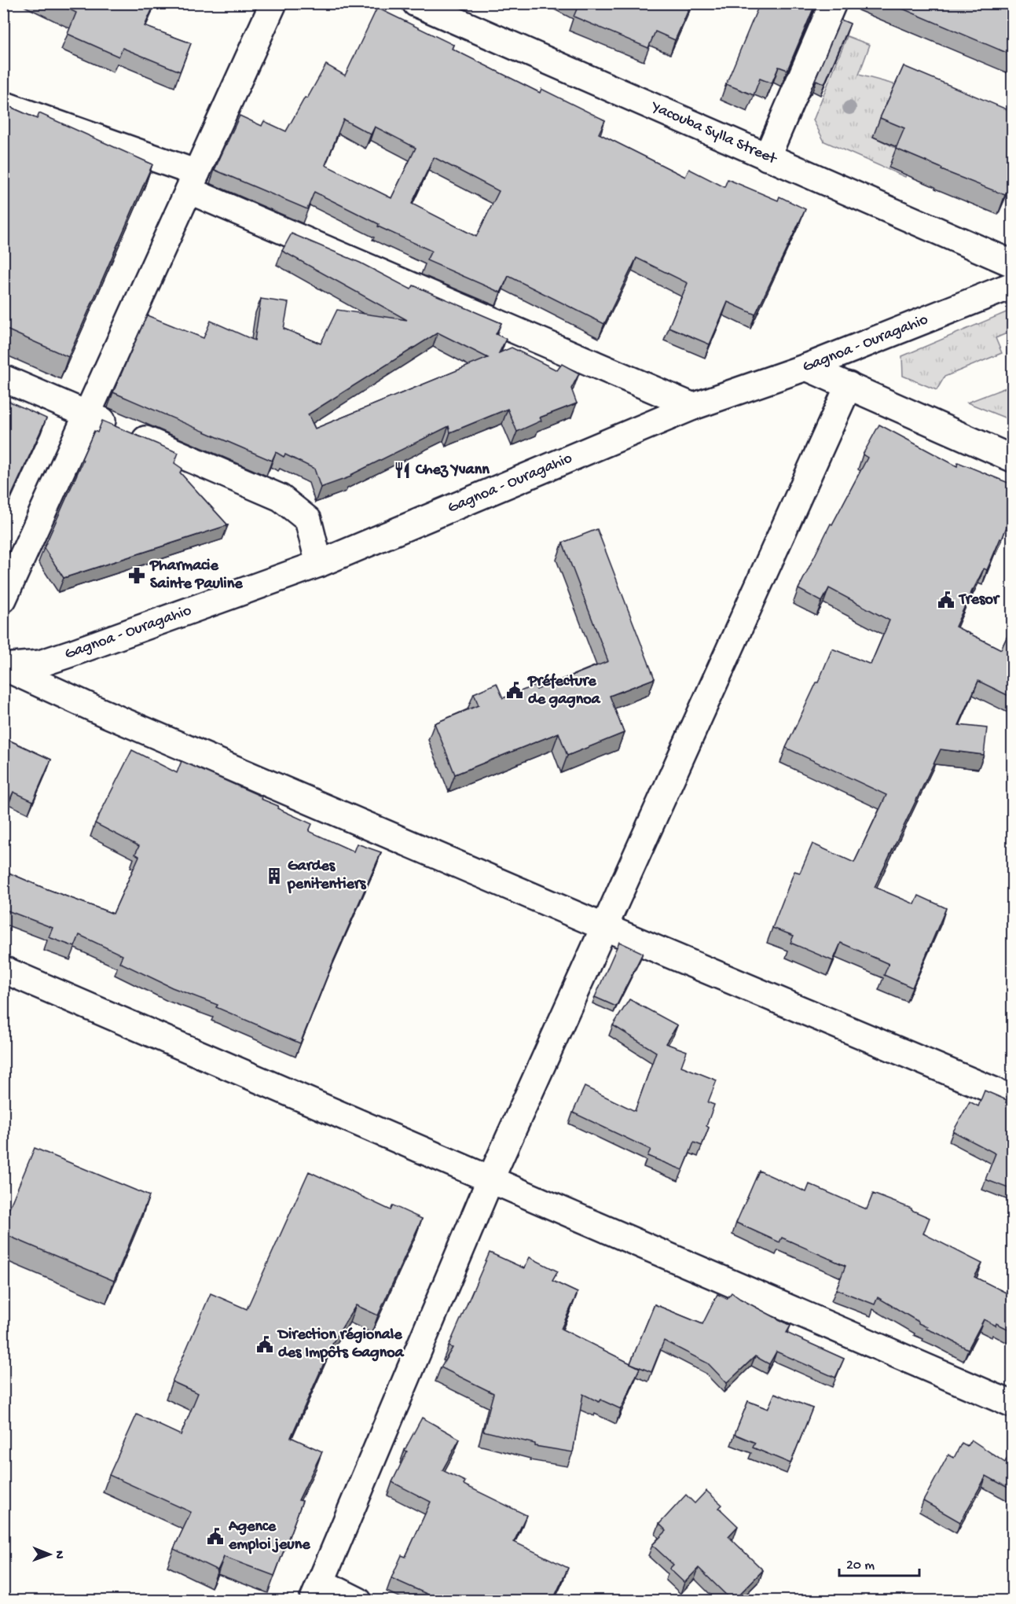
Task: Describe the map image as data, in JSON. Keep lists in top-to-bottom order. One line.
{"streets":{"street":["Yacouba Sylla Street","Gagnoa - Ouragahio"]},"places":{"restaurant":["Chez Yvann"],"pharmacy":["Pharmacie Sainte Pauline"],"public building":["Tresor","Préfecture de gagnoa","Direction régionale des Impôts Gagnoa","Agence emploi jeune"],"building":["Gardes penitentiers"]},"scale_bar":"20 m","north":"right"}
